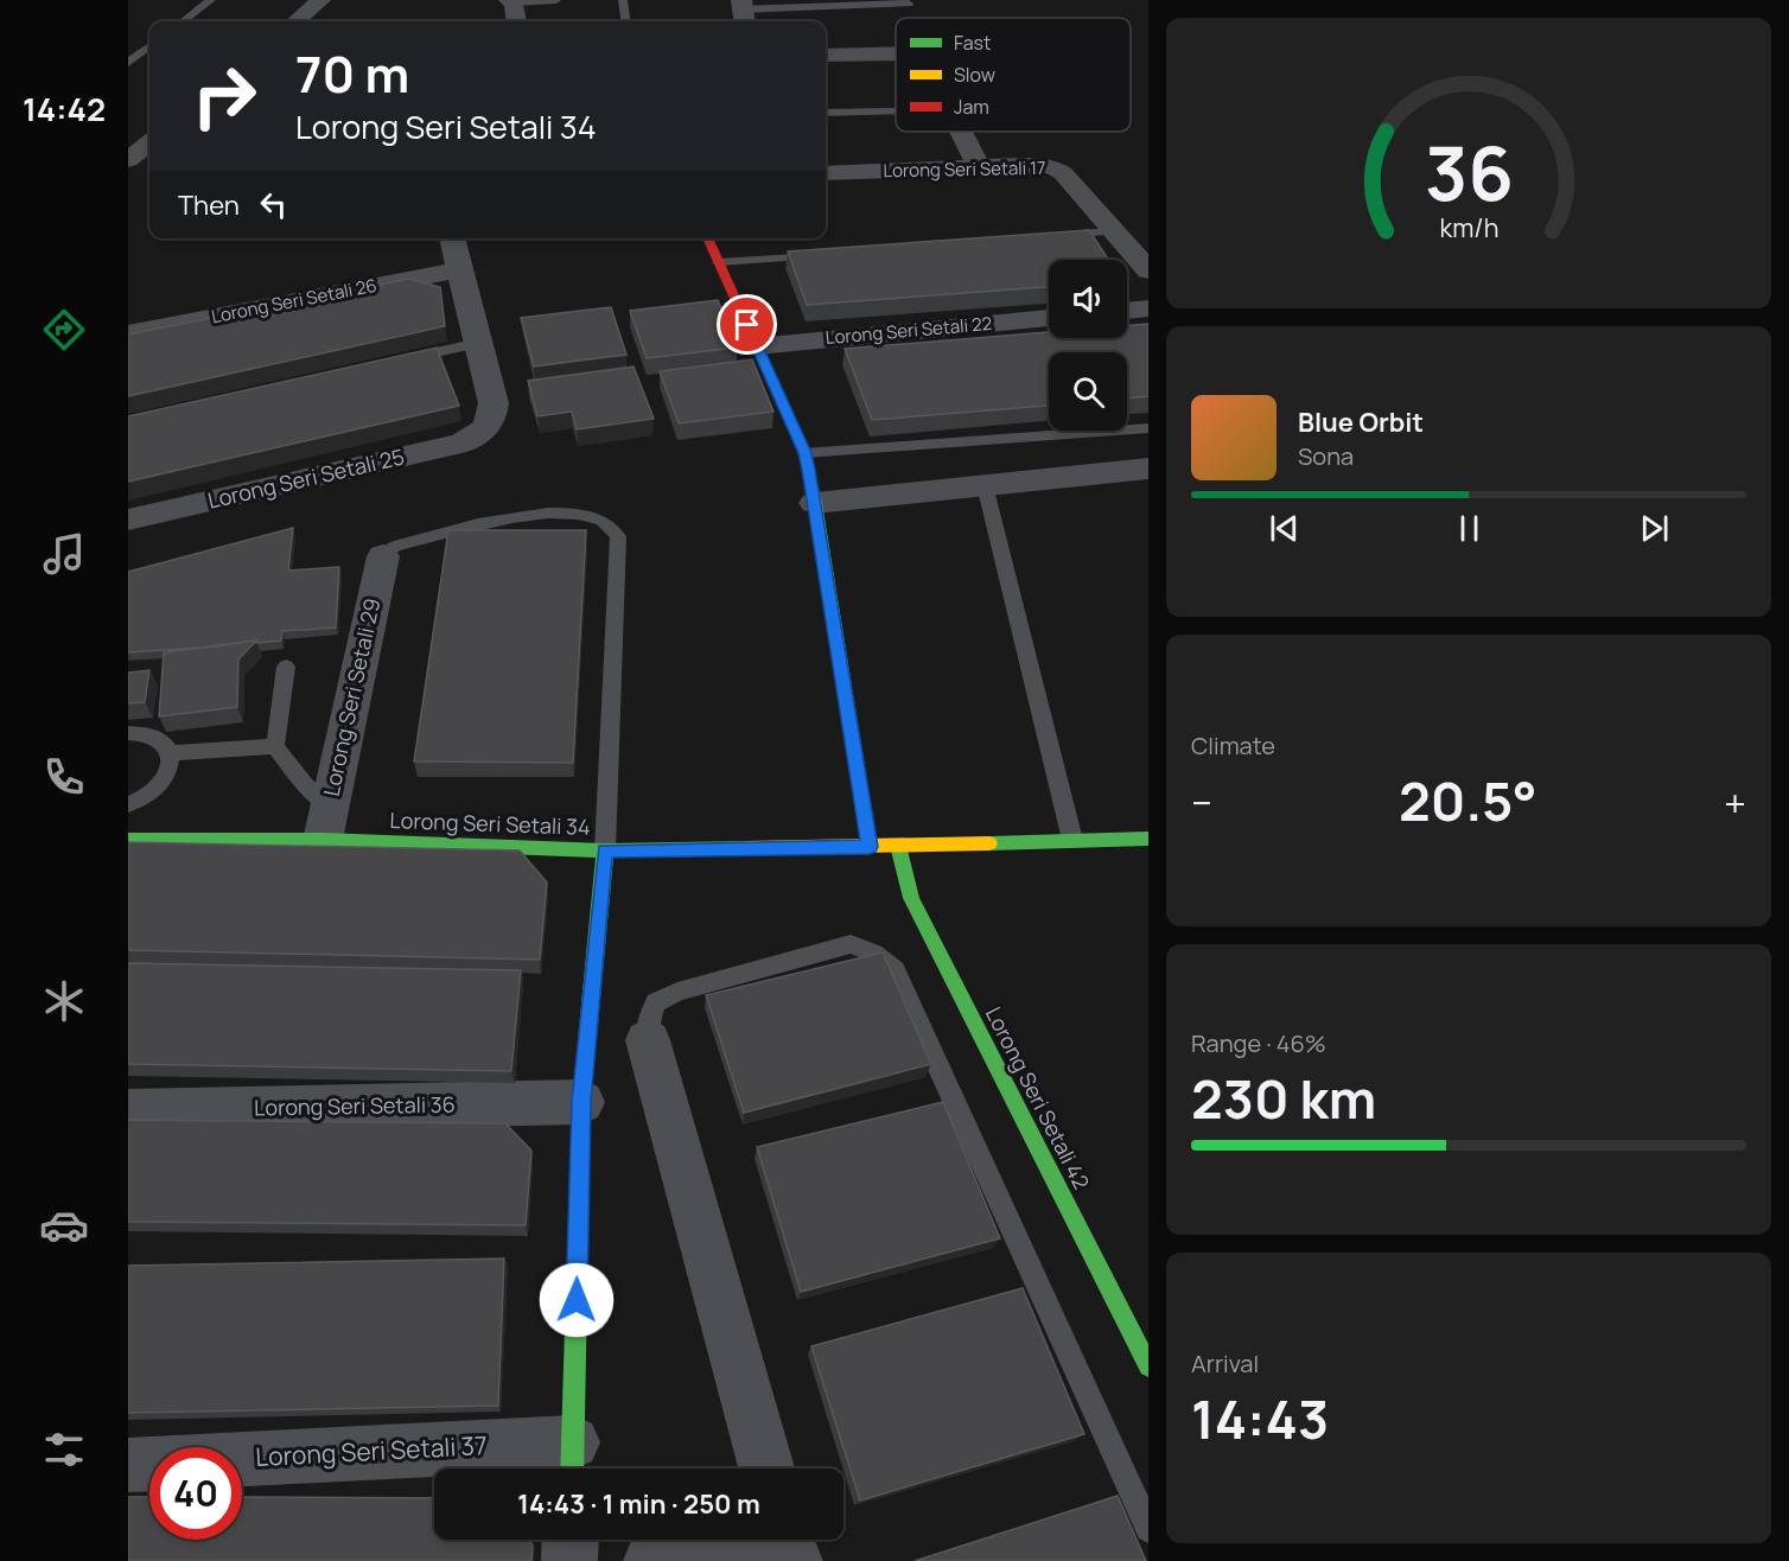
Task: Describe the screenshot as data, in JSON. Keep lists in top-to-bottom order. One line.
{"streets":{"street":["Lorong Seri Setali 17","Lorong Seri Setali 26","Lorong Seri Setali 22","Lorong Seri Setali 25","Lorong Seri Setali 29","Lorong Seri Setali 34","Lorong Seri Setali 42","Lorong Seri Setali 36","Lorong Seri Setali 37"]},"crossings":[["Lorong Seri Setali 29","Lorong Seri Setali 34"],["Lorong Seri Setali 34","Lorong Seri Setali 42"]],"legend":["Fast","Slow","Jam"],"page":{"tabs":"14:42","turn":["70 m","Lorong Seri Setali 34"],"then":"Then","song":["Blue Orbit","Sona"],"tile":["Climate",["Range · 46%","230 km"],["Arrival","14:43"]],"heat":["−","20.5°","+"],"limit":"40","trip":"14:43 · 1 min · 250 m","gauge":["36","km/h"]}}
